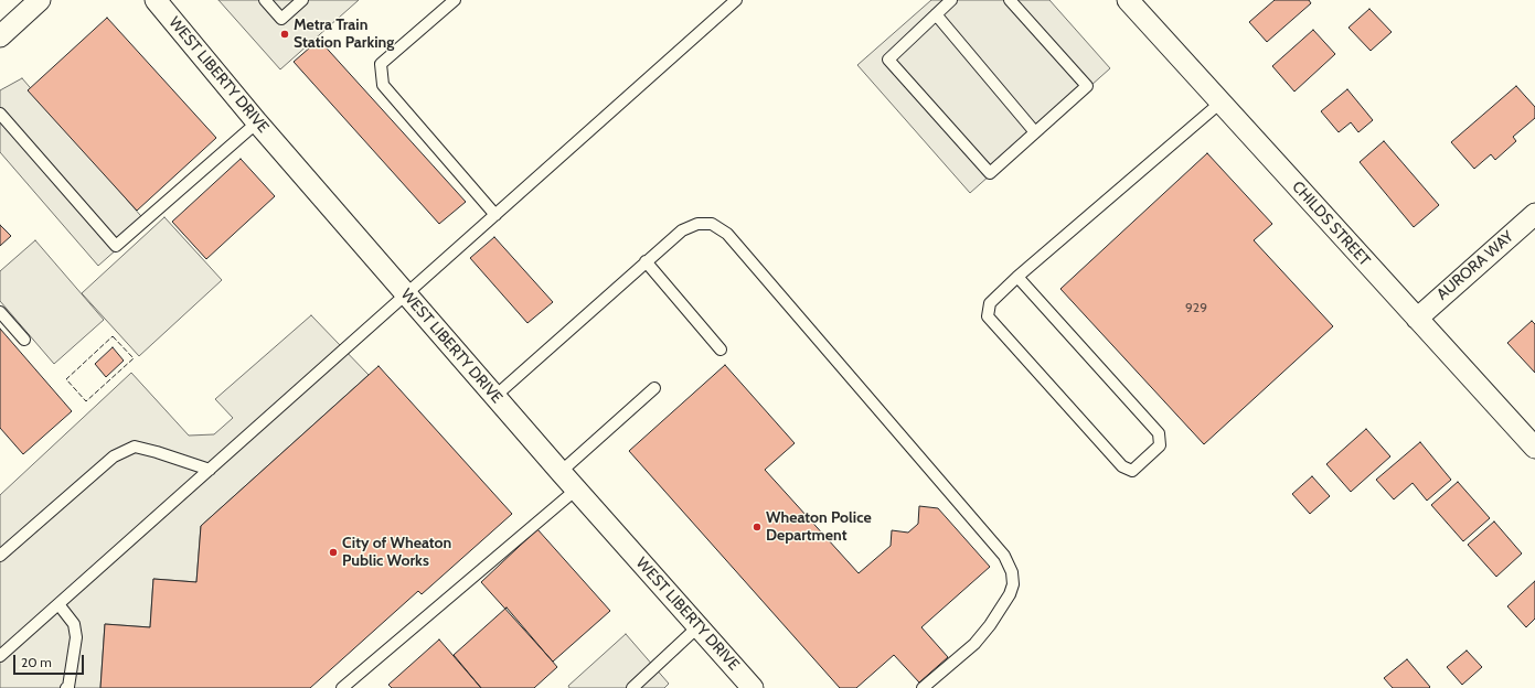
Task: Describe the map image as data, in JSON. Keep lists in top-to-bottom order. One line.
{"streets":{"street":["WEST LIBERTY DRIVE","CHILDS STREET","AURORA WAY"]},"crossings":[["CHILDS STREET","AURORA WAY"]],"places":["Metra Train Station Parking","Wheaton Police Department","City of Wheaton Public Works"],"house_numbers":["929"],"scale_bar":"20 m"}
